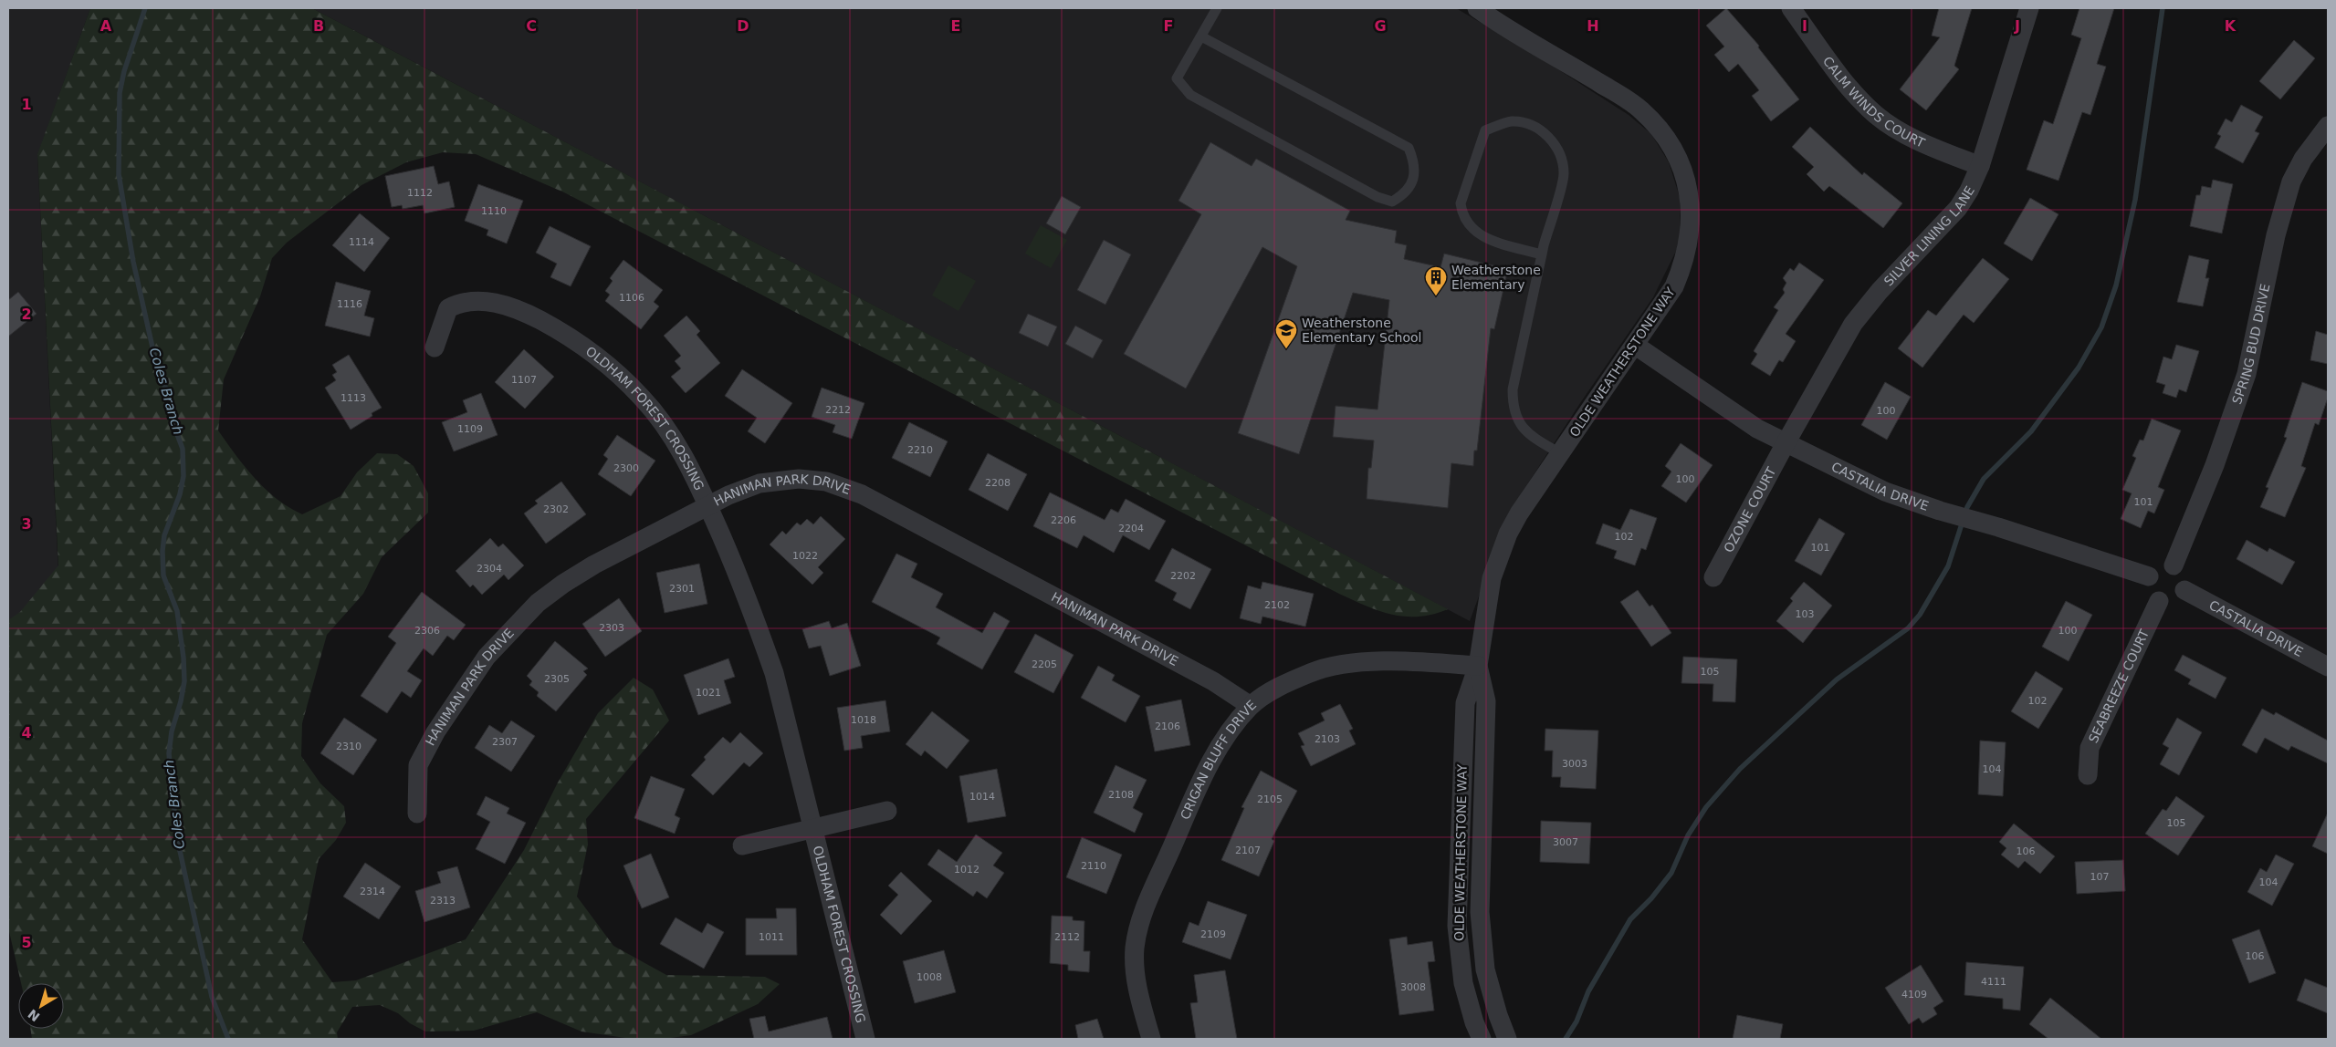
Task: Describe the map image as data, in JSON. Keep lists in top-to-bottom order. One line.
{"streets":{"street":["CALM WINDS COURT","SILVER LINING LANE","SPRING BUD DRIVE","OLDE WEATHERSTONE WAY","OLDHAM FOREST CROSSING","CASTALIA DRIVE","HANIMAN PARK DRIVE","OZONE COURT","SEABREEZE COURT","CRIGAN BLUFF DRIVE"]},"crossings":[["CALM WINDS COURT","SILVER LINING LANE"],["SILVER LINING LANE","CASTALIA DRIVE"],["SILVER LINING LANE","OZONE COURT"],["SPRING BUD DRIVE","CASTALIA DRIVE"],["SPRING BUD DRIVE","SEABREEZE COURT"],["OLDE WEATHERSTONE WAY","CASTALIA DRIVE"],["OLDE WEATHERSTONE WAY","CRIGAN BLUFF DRIVE"],["OLDHAM FOREST CROSSING","HANIMAN PARK DRIVE"],["CASTALIA DRIVE","OZONE COURT"],["CASTALIA DRIVE","SEABREEZE COURT"],["HANIMAN PARK DRIVE","CRIGAN BLUFF DRIVE"]],"water":["Coles Branch"],"places":{"building":["Weatherstone Elementary"],"school or university":["Weatherstone Elementary School"]},"house_numbers":["1112","1110","1114","1106","1116","1107","1113","2212","100","1109","2210","2300","100","2208","101","2302","2206","2204","102","101","1022","2304","2202","2301","2102","103","2303","2306","100","2205","105","2305","1021","102","1018","2106","2103","2307","2310","3003","104","2108","1014","2105","105","3007","2107","106","2110","1012","107","104","2314","2313","2109","1011","2112","106","1008","4111","3008","4109"],"north":"bottom left","grid":{"columns":["A","B","C","D","E","F","G","H","I","J","K"],"rows":["1","2","3","4","5"]}}
